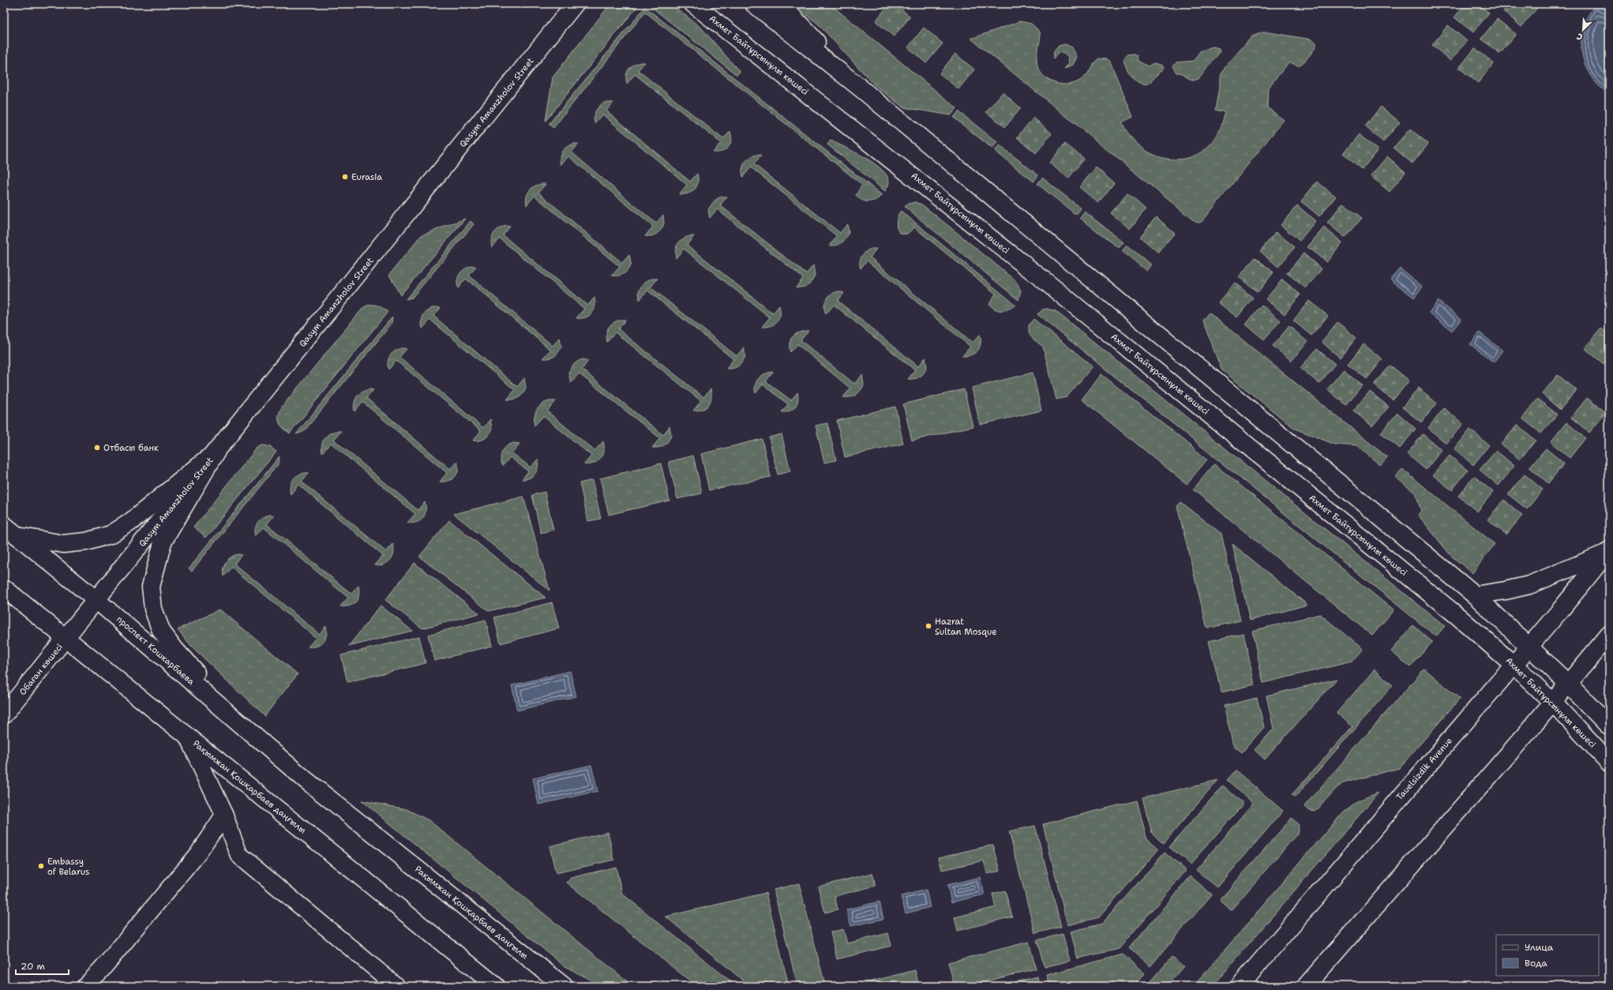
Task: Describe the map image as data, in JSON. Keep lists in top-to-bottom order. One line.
{"streets":{"street":["Ахмет Байтұрсынұлы көшесі","Qasym Amanzholov Street","проспект Кошкарбаева","Обаған көшесі","Tauelsizdik Avenue","Рақымжан Қошқарбаев даңғылы"]},"crossings":[["Ахмет Байтұрсынұлы көшесі","Tauelsizdik Avenue"],["Qasym Amanzholov Street","проспект Кошкарбаева"],["Qasym Amanzholov Street","Обаған көшесі"],["Qasym Amanzholov Street","Рақымжан Қошқарбаев даңғылы"],["проспект Кошкарбаева","Рақымжан Қошқарбаев даңғылы"],["Обаған көшесі","Рақымжан Қошқарбаев даңғылы"]],"places":["Eurasia","Отбасы банк","Hazrat Sultan Mosque","Embassy of Belarus"],"legend":["Улица","Вода"],"scale_bar":"20 m","north":"bottom left"}
